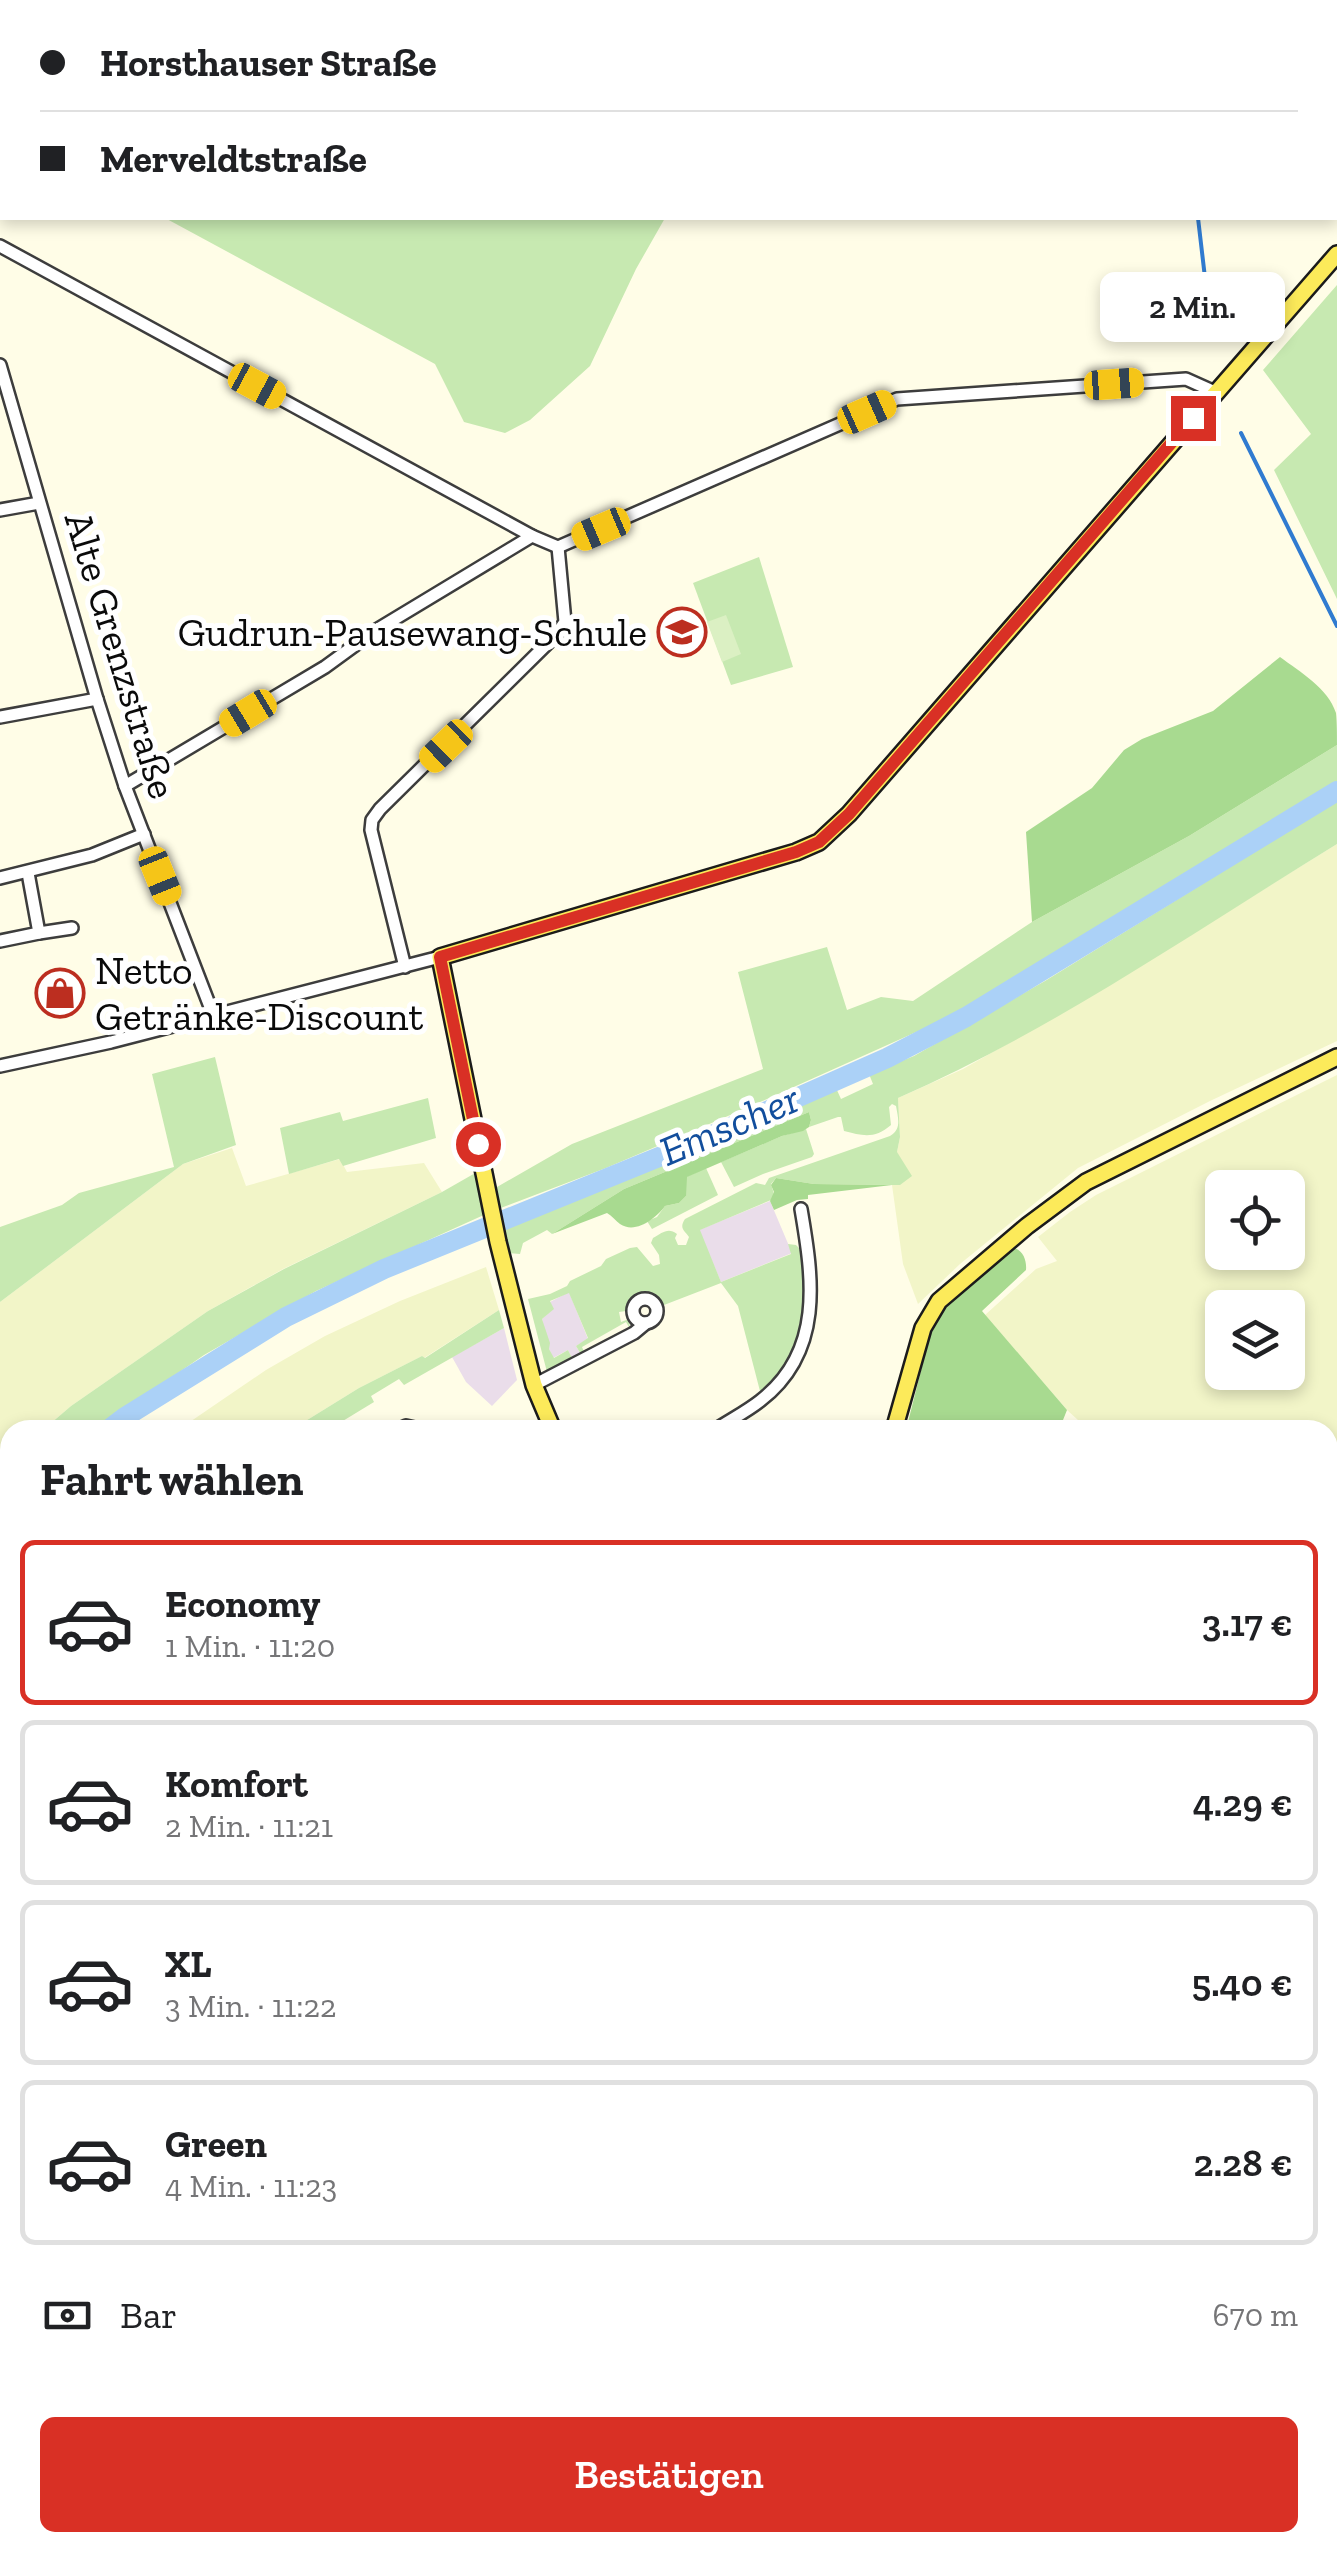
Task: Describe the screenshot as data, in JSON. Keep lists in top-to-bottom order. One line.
{"streets":{"street":["Alte Grenzstraße"]},"water":["Emscher"],"places":{"school or university":["Gudrun-Pausewang-Schule"],"shop":["Netto Getränke-Discount"]},"page":{"banner":["Horsthauser Straße","Merveldtstraße"],"bubble":"2 Min.","heading":"Fahrt wählen","list":[{"name":"Economy","note":"1 Min. · 11:20","value":"3.17 €"},{"name":"Komfort","note":"2 Min. · 11:21","value":"4.29 €"},{"name":"XL","note":"3 Min. · 11:22","value":"5.40 €"},{"name":"Green","note":"4 Min. · 11:23","value":"2.28 €"}],"pay":["Bar","670 m"],"buttons":"Bestätigen"}}
